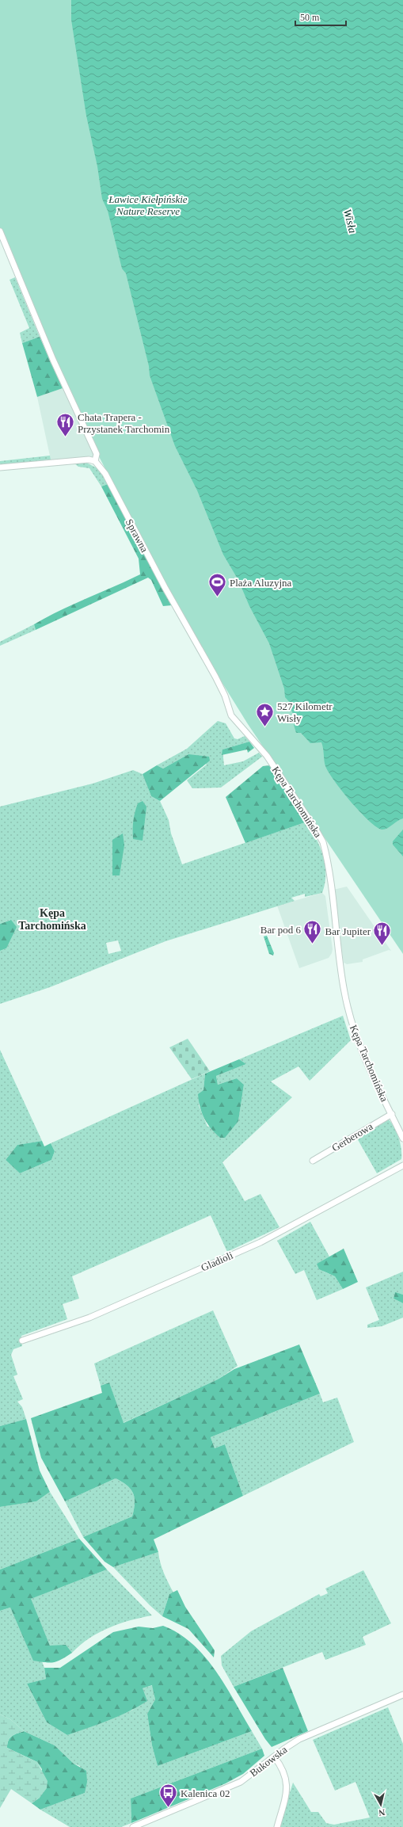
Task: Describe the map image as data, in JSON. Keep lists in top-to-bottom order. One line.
{"streets":{"street":["Sprawna","Kępa Tarchomińska","Gerberowa","Gladioli","Bukowska"]},"crossings":[["Sprawna","Kępa Tarchomińska"],["Kępa Tarchomińska","Gerberowa"]],"districts":["Kępa Tarchomińska"],"water":["Wisła"],"parks":["Ławice Kiełpińskie Nature Reserve"],"places":{"restaurant":["Chata Trapera - Przystanek Tarchomin","Bar pod 6","Bar Jupiter"],"sports":["Plaża Aluzyjna"],"place":["527 Kilometr Wisły"],"bus stop":["Kalenica 02"]},"scale_bar":"50 m","north":"bottom"}
